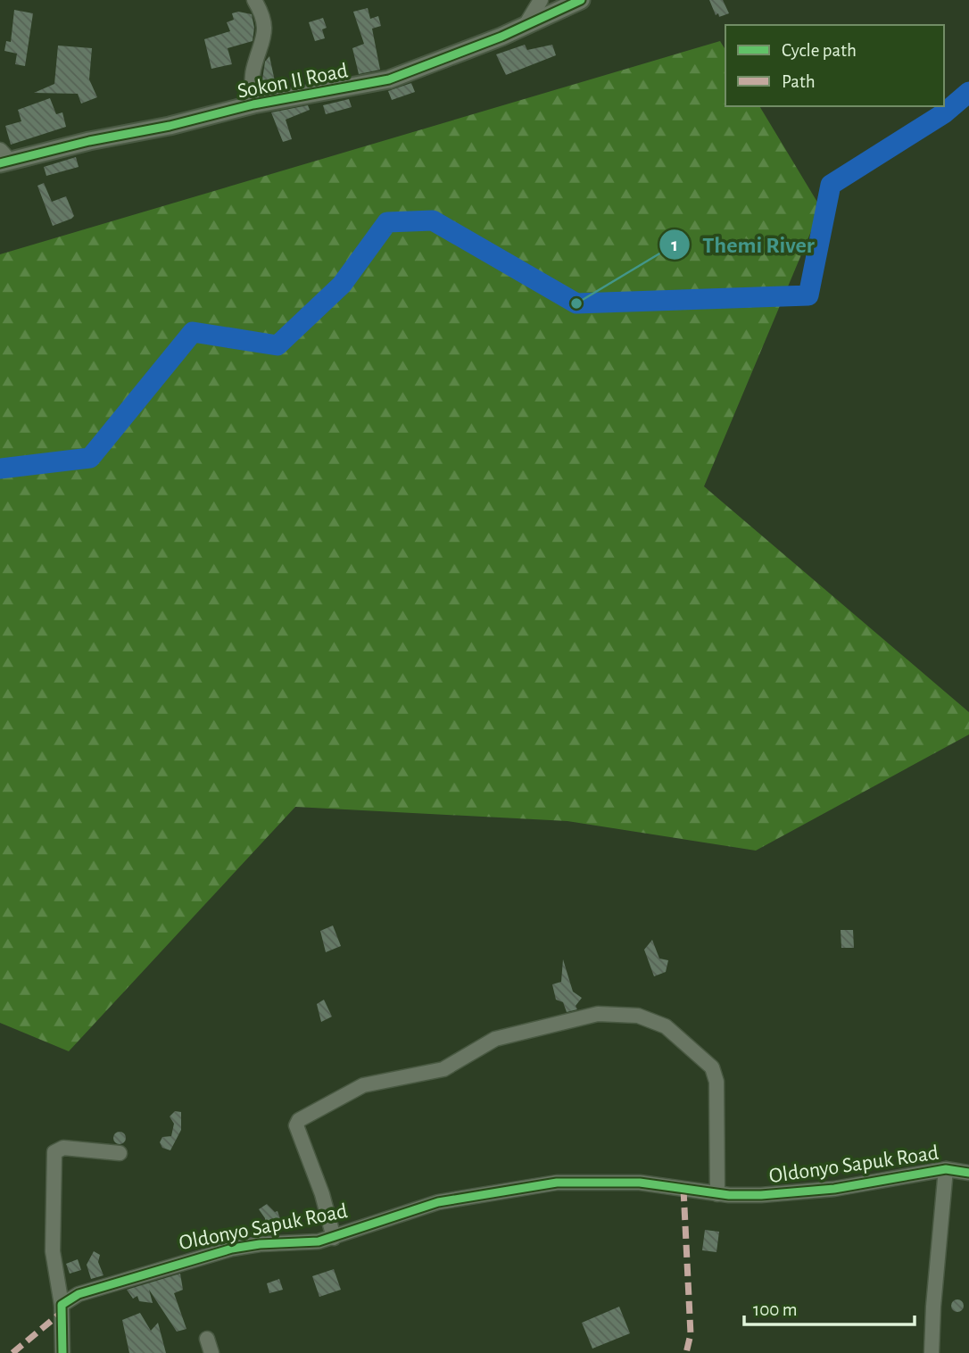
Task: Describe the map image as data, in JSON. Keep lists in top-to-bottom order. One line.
{"streets":{"street":["Sokon II Road","Oldonyo Sapuk Road"]},"places":["Themi River"],"legend":["Cycle path","Path"],"scale_bar":"100 m"}
